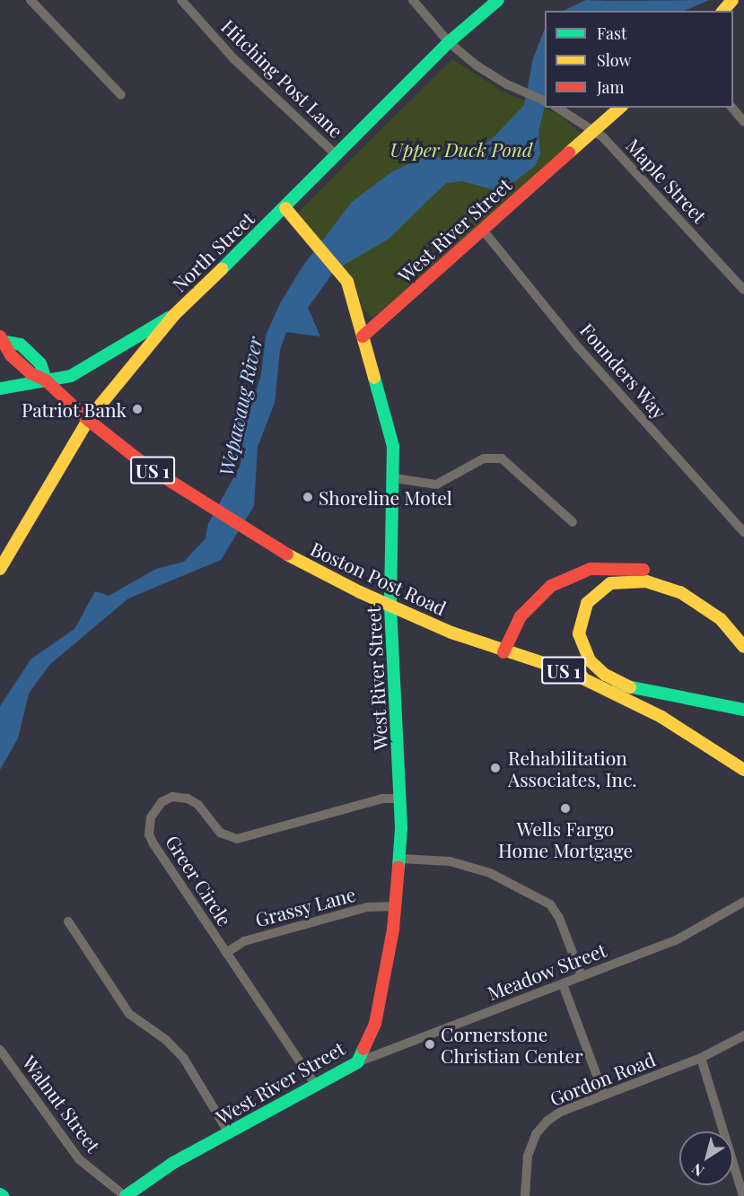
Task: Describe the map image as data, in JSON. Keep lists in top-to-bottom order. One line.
{"streets":{"main road":["West River Street","North Street","US 1","Boston Post Road"],"street":["Hitching Post Lane","Maple Street","Founders Way","Greer Circle","Grassy Lane","Meadow Street","Gordon Road","Walnut Street"]},"crossings":[["Hitching Post Lane","North Street"],["Maple Street","West River Street"],["West River Street","Founders Way"],["West River Street","Boston Post Road"],["West River Street","Greer Circle"],["West River Street","Grassy Lane"],["West River Street","Meadow Street"],["West River Street","Walnut Street"],["North Street","Boston Post Road"],["Greer Circle","Grassy Lane"]],"water":["Wepawaug River"],"parks":["Upper Duck Pond"],"places":["Patriot Bank","Shoreline Motel","Rehabilitation Associates, Inc.","Wells Fargo Home Mortgage","Cornerstone Christian Center"],"legend":["Fast","Slow","Jam"],"north":"bottom left"}
